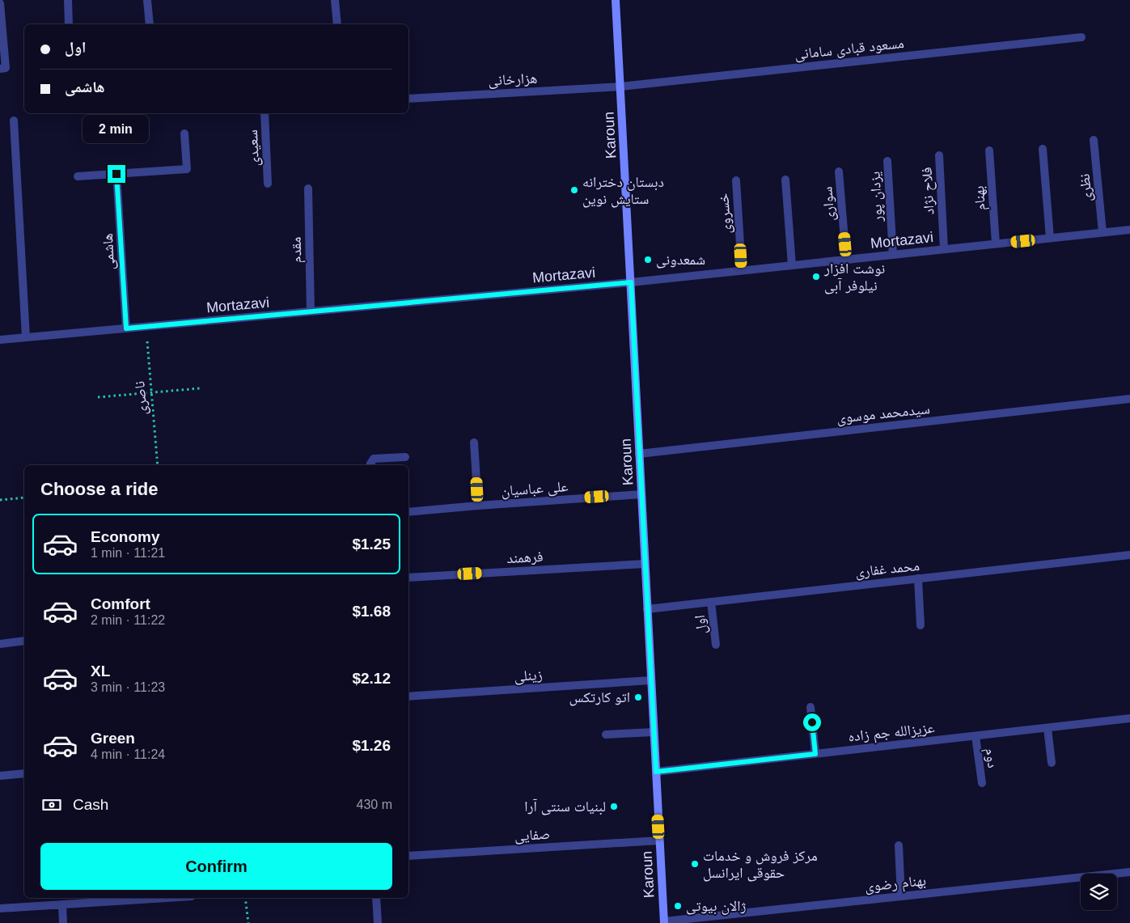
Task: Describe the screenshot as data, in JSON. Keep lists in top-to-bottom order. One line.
{"streets":{"main road":["Karoun"],"street":["مسعود قبادی سامانی","هزارخانی","سعیدی","نظری","فلاح نژاد","یزدان پور","بهنام","سواری","خسروی","Mortazavi","مقدم","هاشمی","سیدمحمد موسوی","علی عباسیان","فرهمند","محمد غفاری","اول","زینلی","عزیزالله جم زاده","دوم","صفایی","بهنام رضوی"],"path":["ناصری"]},"crossings":[["مسعود قبادی سامانی","هزارخانی"],["مسعود قبادی سامانی","Karoun"],["هزارخانی","Karoun"],["Karoun","Mortazavi"],["Karoun","سیدمحمد موسوی"],["Karoun","علی عباسیان"],["Karoun","فرهمند"],["Karoun","محمد غفاری"],["Karoun","زینلی"],["Karoun","عزیزالله جم زاده"],["Karoun","صفایی"],["Karoun","بهنام رضوی"],["نظری","Mortazavi"],["فلاح نژاد","Mortazavi"],["یزدان پور","Mortazavi"],["بهنام","Mortazavi"],["سواری","Mortazavi"],["خسروی","Mortazavi"],["Mortazavi","مقدم"],["Mortazavi","هاشمی"],["Mortazavi","ناصری"],["محمد غفاری","اول"],["عزیزالله جم زاده","دوم"]],"places":["دبستان دخترانه ستایش نوین","شمعدونی","نوشت افزار نیلوفر آبی","اتو کارتکس","لبنیات سنتی آرا","مرکز فروش و خدمات حقوقی ایرانسل","ژالان بیوتی"],"page":{"banner":["اول","هاشمی"],"bubble":"2 min","heading":"Choose a ride","list":[{"name":"Economy","note":"1 min · 11:21","value":"$1.25"},{"name":"Comfort","note":"2 min · 11:22","value":"$1.68"},{"name":"XL","note":"3 min · 11:23","value":"$2.12"},{"name":"Green","note":"4 min · 11:24","value":"$1.26"}],"pay":["Cash","430 m"],"buttons":"Confirm"}}
